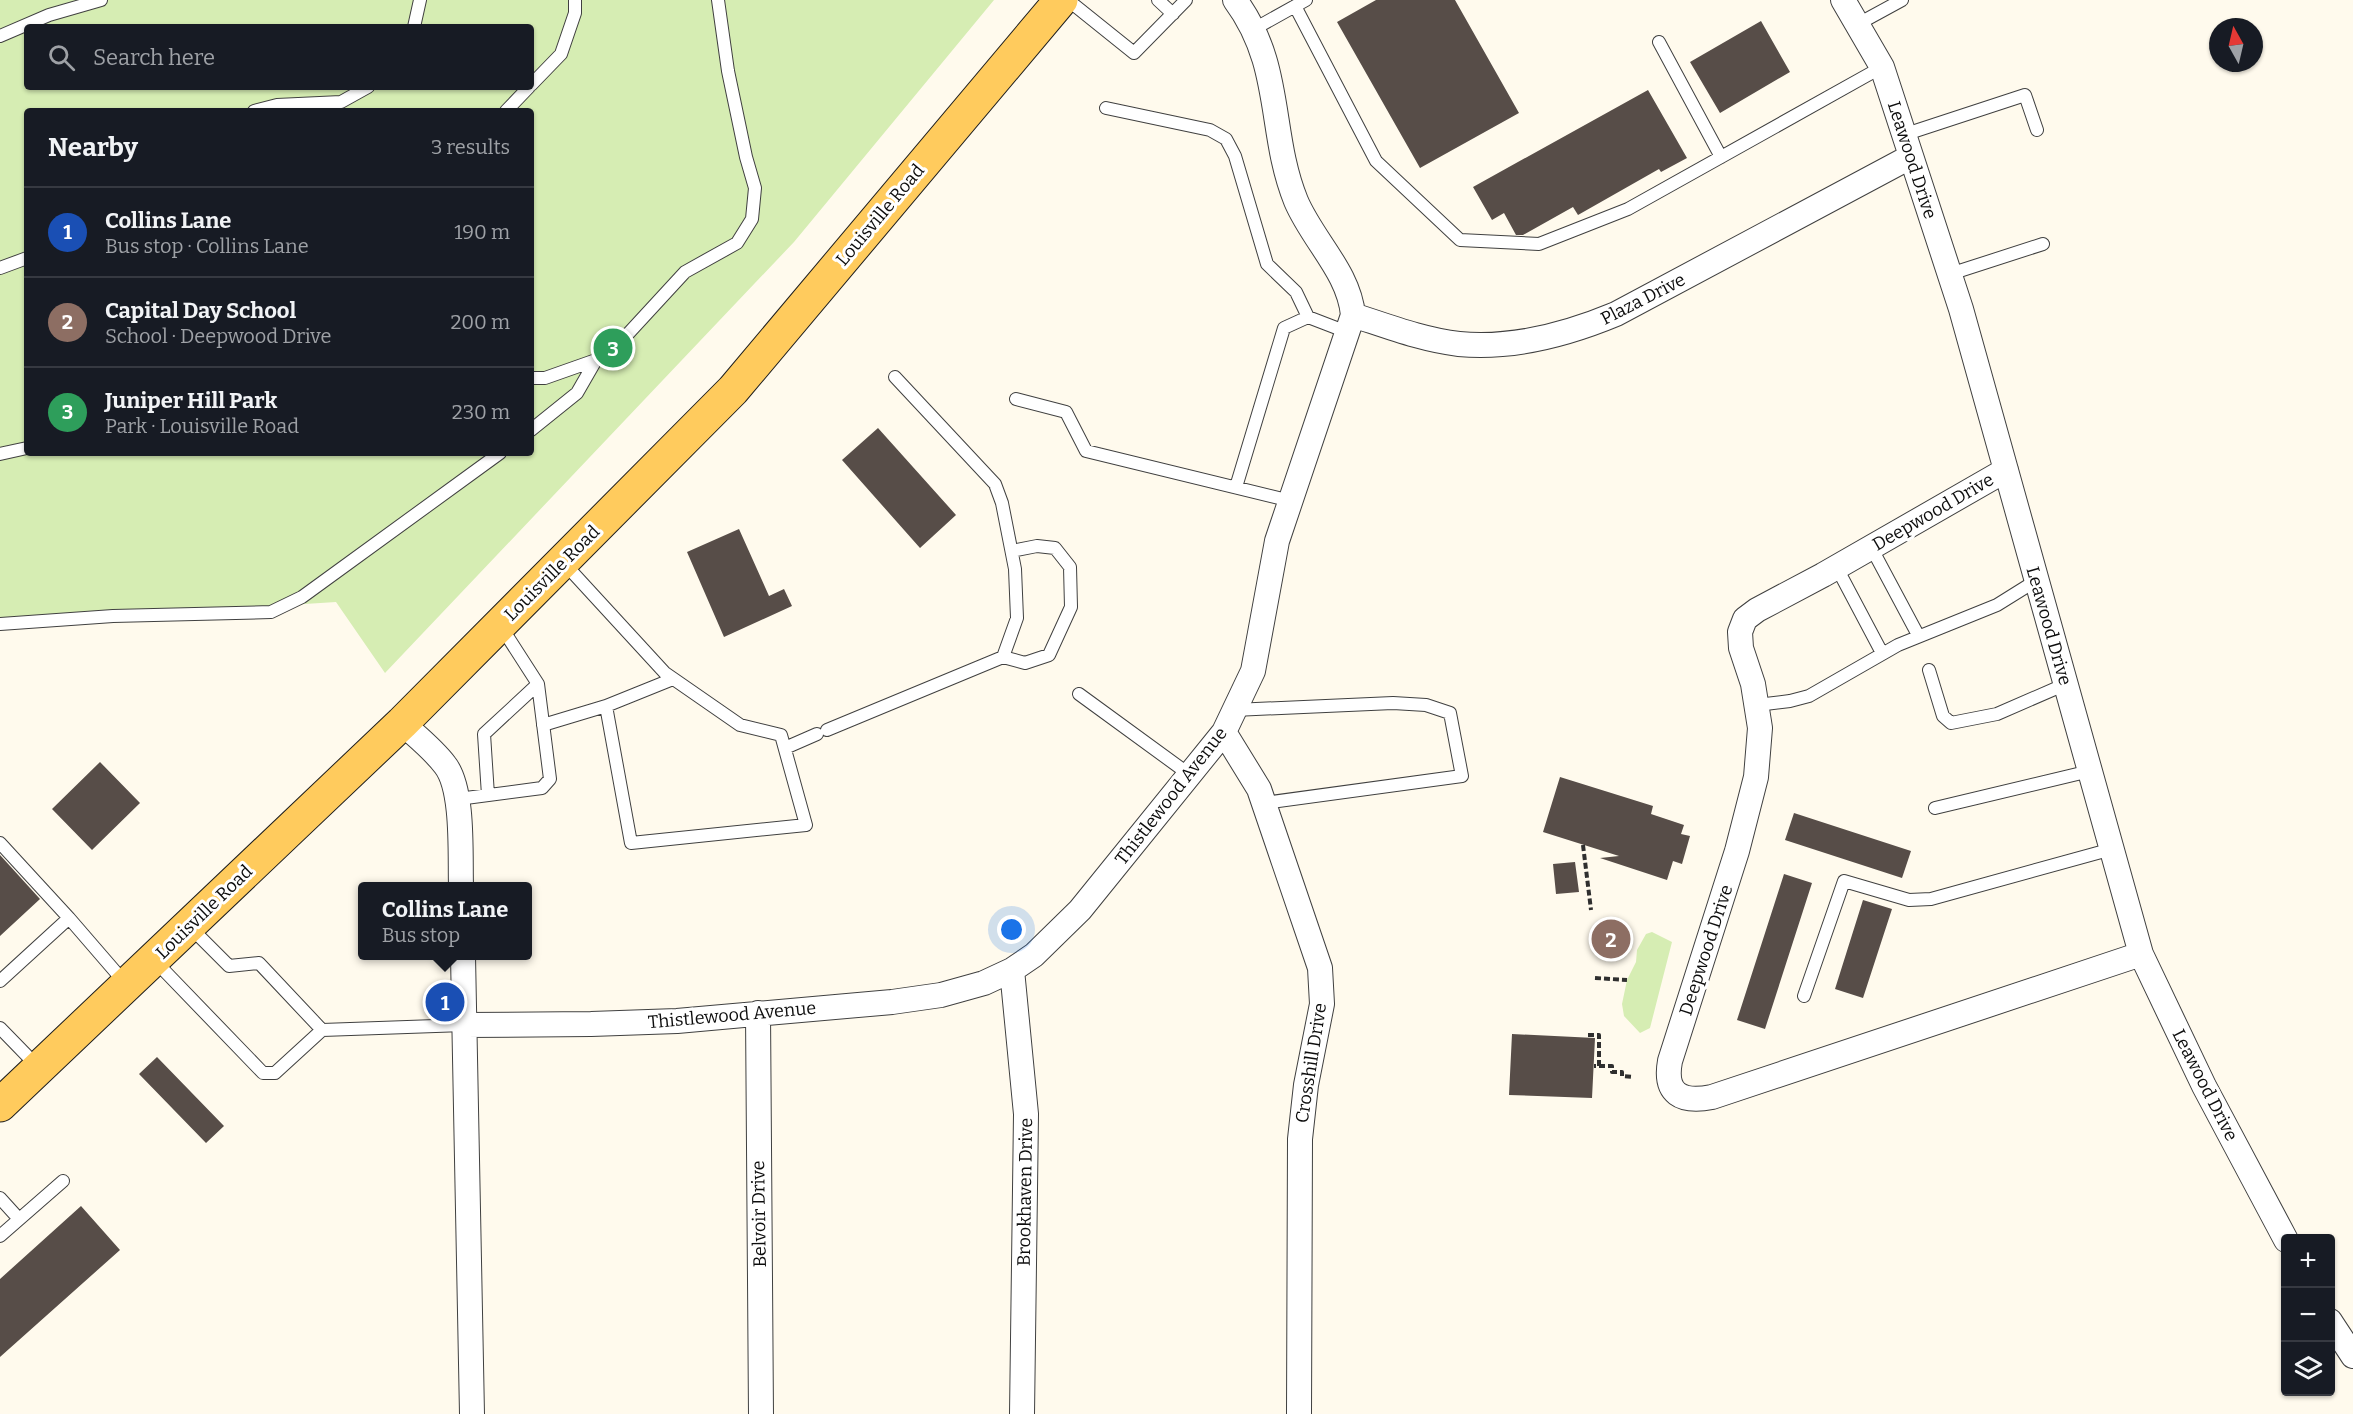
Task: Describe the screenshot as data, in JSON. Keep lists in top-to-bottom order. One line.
{"streets":{"main road":["Louisville Road"],"street":["Leawood Drive","Plaza Drive","Deepwood Drive","Thistlewood Avenue","Crosshill Drive","Brookhaven Drive","Belvoir Drive"]},"crossings":[["Leawood Drive","Plaza Drive"],["Leawood Drive","Deepwood Drive"],["Plaza Drive","Thistlewood Avenue"],["Thistlewood Avenue","Crosshill Drive"],["Thistlewood Avenue","Brookhaven Drive"],["Thistlewood Avenue","Belvoir Drive"]],"north":"top","page":{"search":"Search here","heading":["Nearby","3 results"],"list":[{"mark":"1","name":"Collins Lane","note":"Bus stop · Collins Lane","value":"190 m"},{"mark":"2","name":"Capital Day School","note":"School · Deepwood Drive","value":"200 m"},{"mark":"3","name":"Juniper Hill Park","note":"Park · Louisville Road","value":"230 m"}],"pins":["3","2","1"],"popup":["Collins Lane","Bus stop"],"map_buttons":["+","−"]}}
